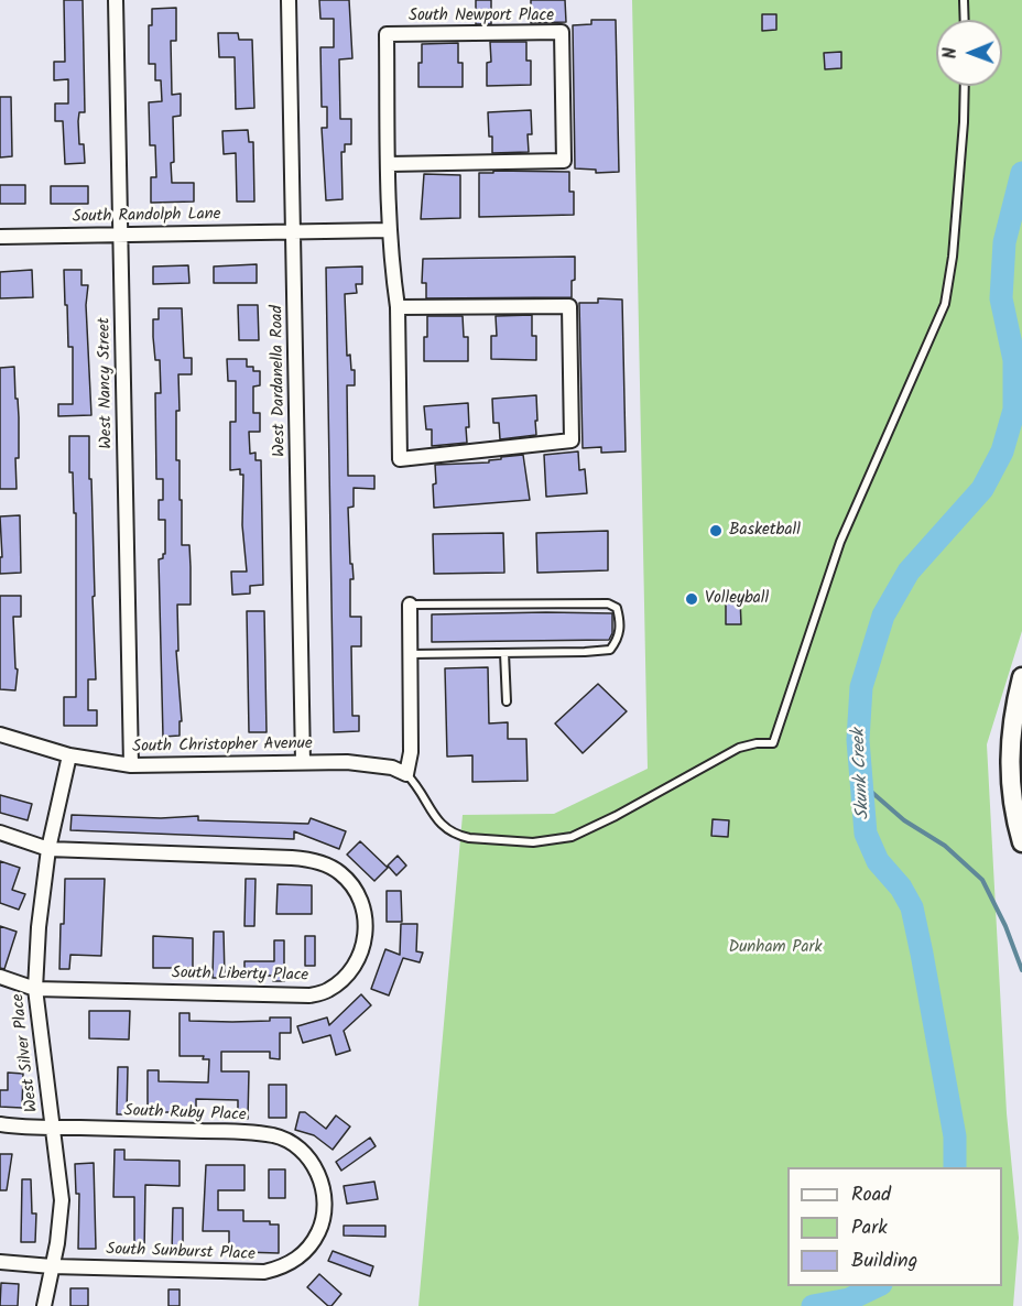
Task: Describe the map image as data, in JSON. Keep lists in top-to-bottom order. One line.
{"streets":{"street":["South Newport Place","South Randolph Lane","West Dardanella Road","West Nancy Street","South Christopher Avenue","South Liberty Place","West Silver Place","South Ruby Place","South Sunburst Place"]},"crossings":[["South Newport Place","South Randolph Lane"],["South Randolph Lane","West Dardanella Road"],["South Randolph Lane","West Nancy Street"],["West Dardanella Road","South Christopher Avenue"],["West Nancy Street","South Christopher Avenue"],["South Christopher Avenue","West Silver Place"],["South Liberty Place","West Silver Place"],["West Silver Place","South Ruby Place"],["West Silver Place","South Sunburst Place"],["South Ruby Place","South Sunburst Place"]],"water":["Skunk Creek"],"parks":["Dunham Park"],"places":["Basketball","Volleyball"],"legend":["Road","Park","Building"],"north":"left"}
